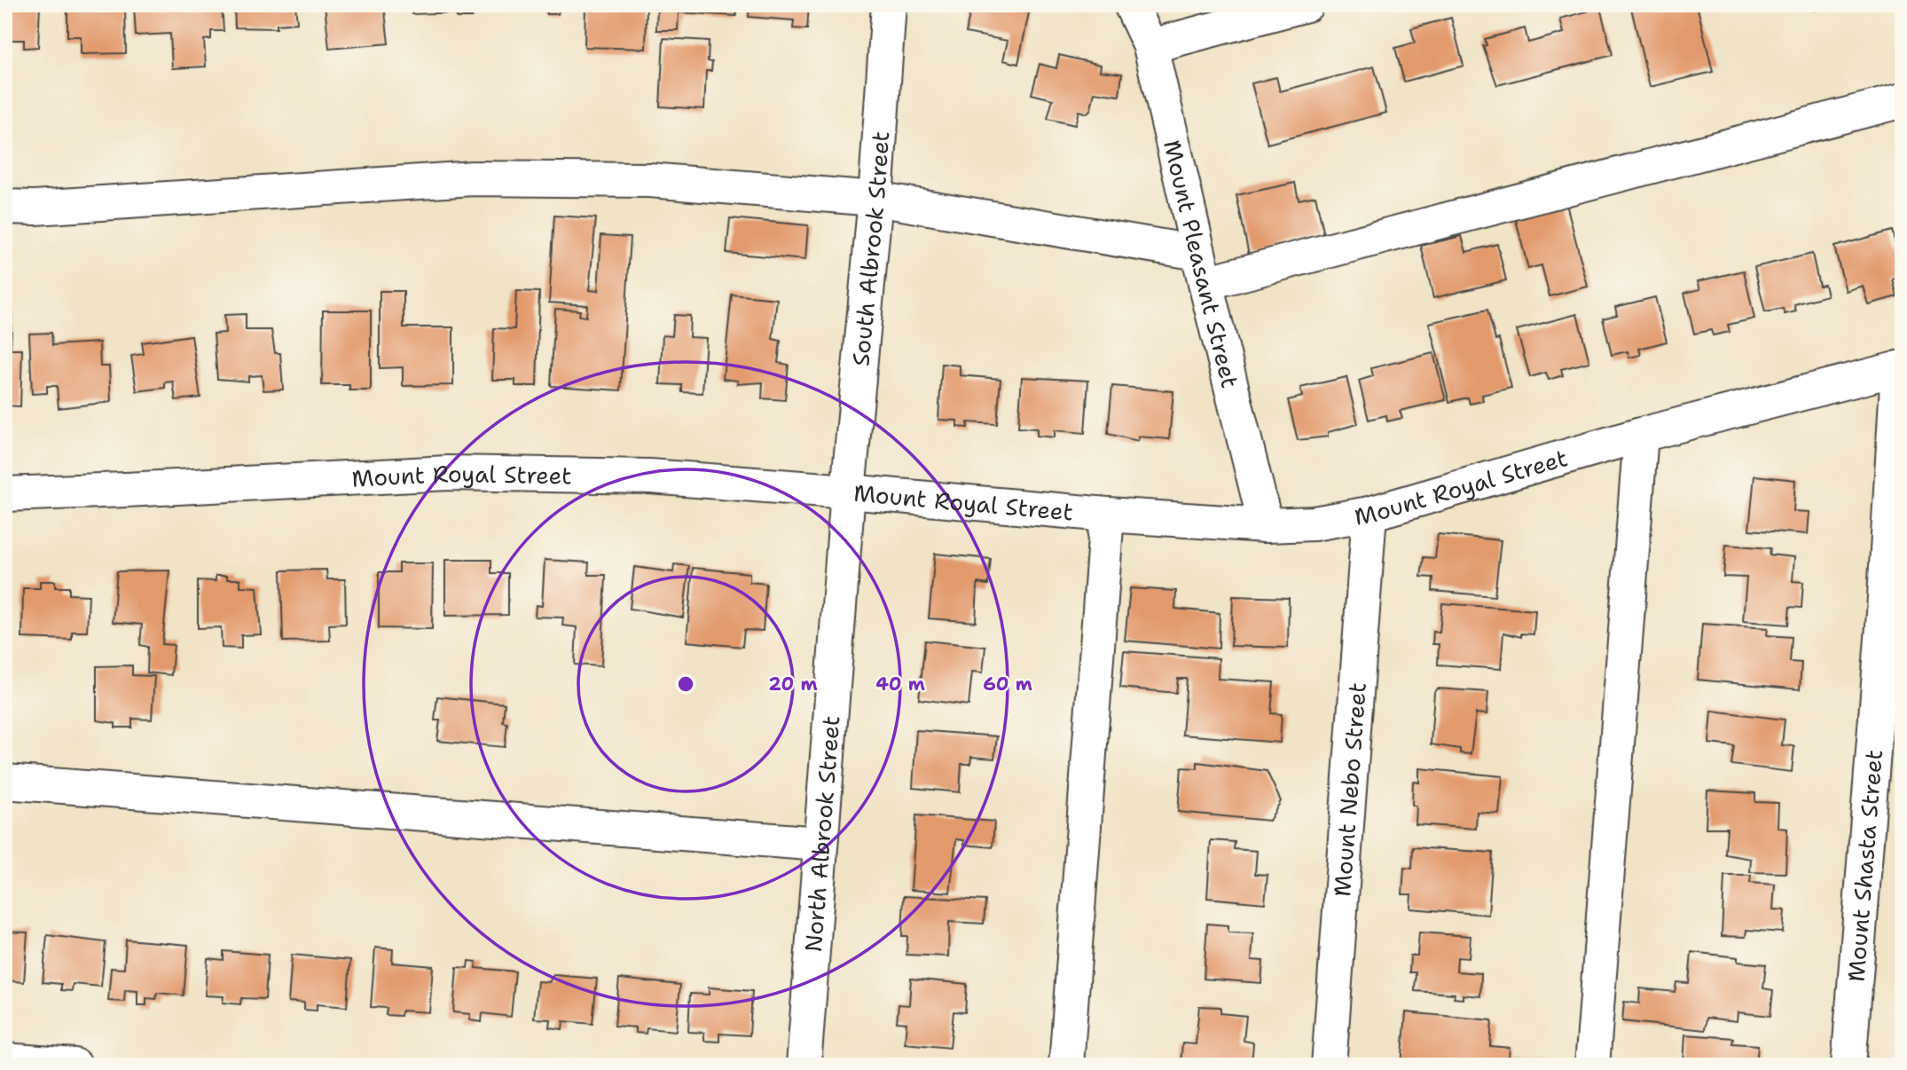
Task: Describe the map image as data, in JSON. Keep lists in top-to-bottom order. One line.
{"streets":{"street":["South Albrook Street","Mount Pleasant Street","Mount Royal Street","Mount Nebo Street","North Albrook Street","Mount Shasta Street"]},"crossings":[["South Albrook Street","Mount Royal Street"],["South Albrook Street","North Albrook Street"],["Mount Pleasant Street","Mount Royal Street"],["Mount Royal Street","Mount Nebo Street"],["Mount Royal Street","North Albrook Street"],["Mount Royal Street","Mount Shasta Street"]],"rings":["20 m","40 m","60 m"]}
